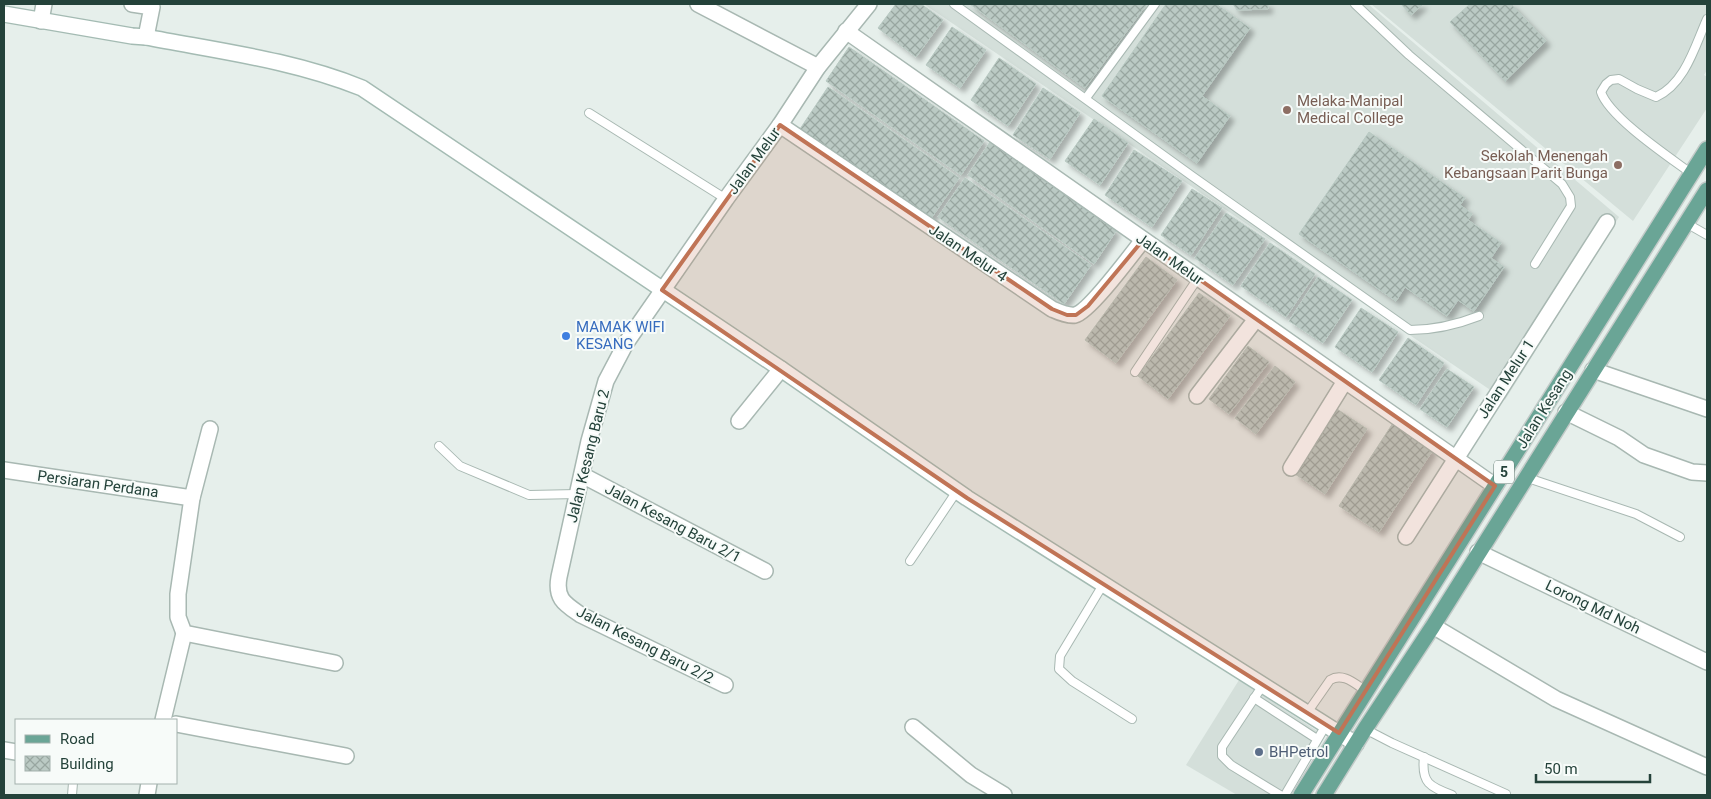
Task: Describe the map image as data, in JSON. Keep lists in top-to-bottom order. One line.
{"streets":{"main road":["Jalan Kesang","5"],"street":["Jalan Melur","Jalan Melur 4","Jalan Melur 1","Jalan Kesang Baru 2","Persiaran Perdana","Jalan Kesang Baru 2/1","Lorong Md Noh","Jalan Kesang Baru 2/2"]},"crossings":[["Jalan Melur","Jalan Melur 4"],["Jalan Melur","Jalan Melur 1"],["Jalan Melur","Jalan Kesang"],["Jalan Melur","Jalan Kesang Baru 2"],["Jalan Kesang","Lorong Md Noh"],["Jalan Kesang Baru 2","Jalan Kesang Baru 2/1"],["Jalan Kesang Baru 2","Jalan Kesang Baru 2/2"]],"places":["Melaka-Manipal Medical College","Sekolah Menengah Kebangsaan Parit Bunga","MAMAK WIFI KESANG","BHPetrol"],"legend":["Road","Building"],"scale_bar":"50 m"}
